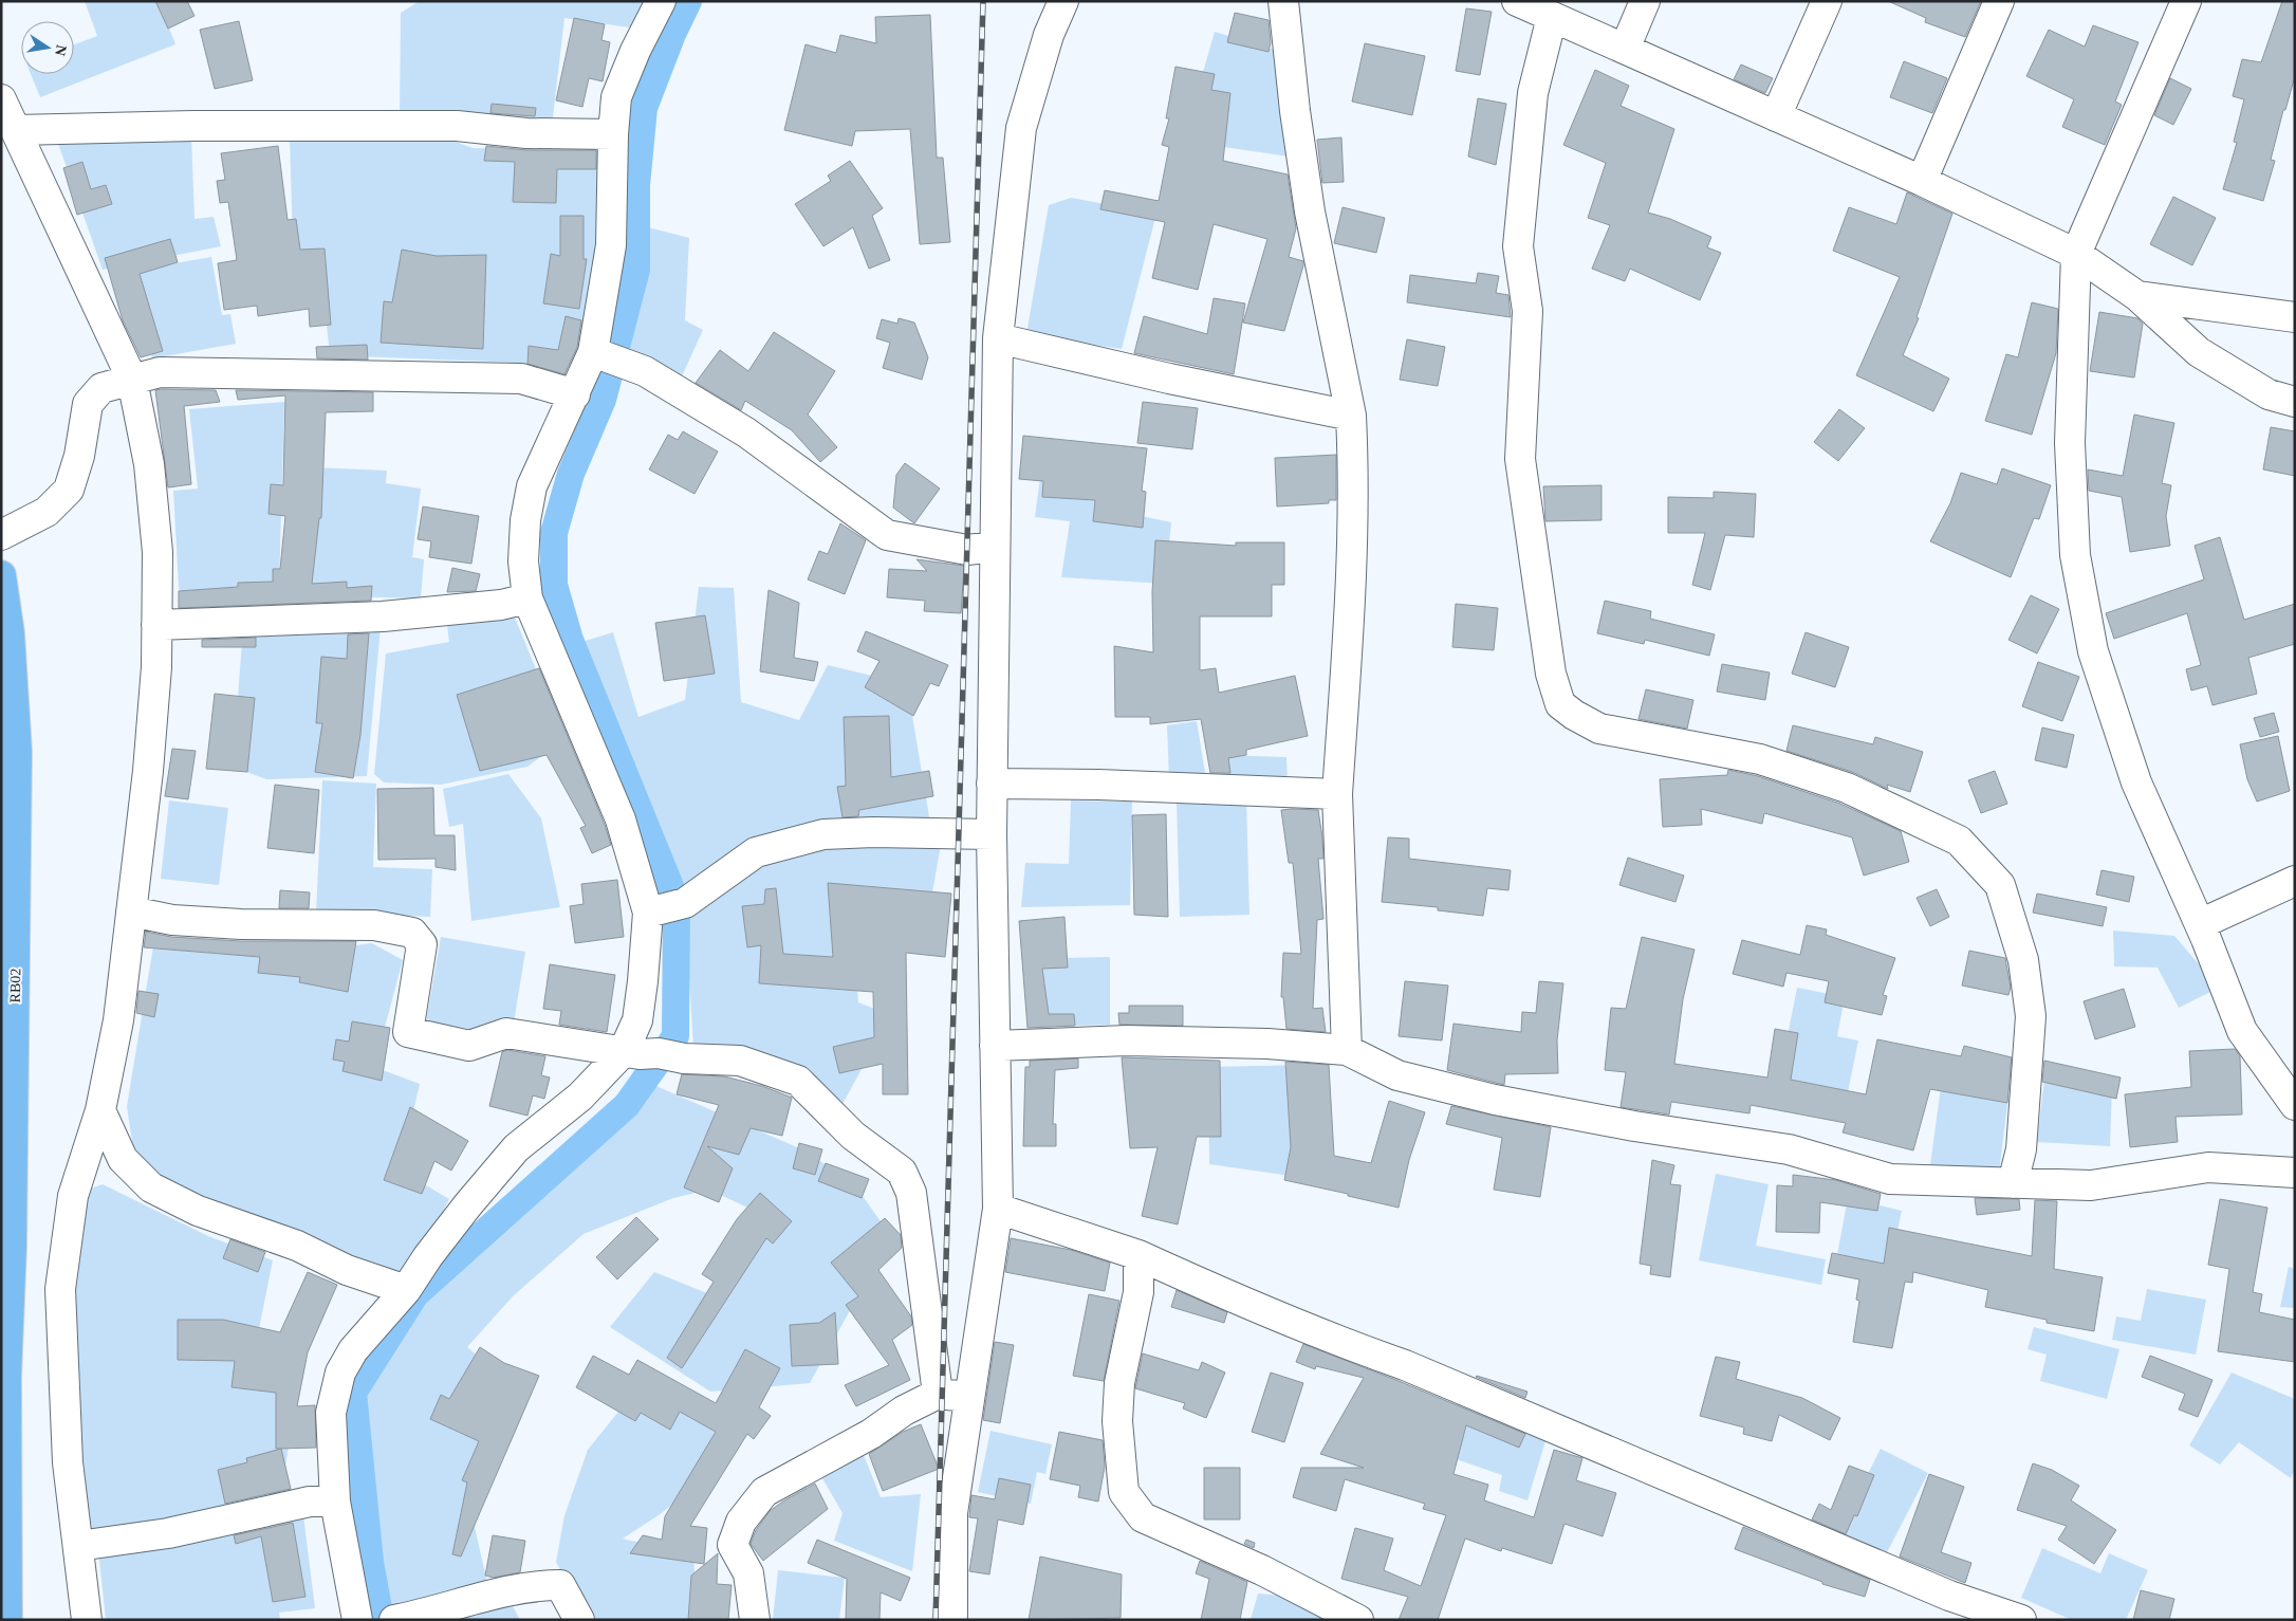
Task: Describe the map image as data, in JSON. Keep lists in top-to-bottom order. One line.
{"streets":{"highway":["RB02"]},"north":"right"}
